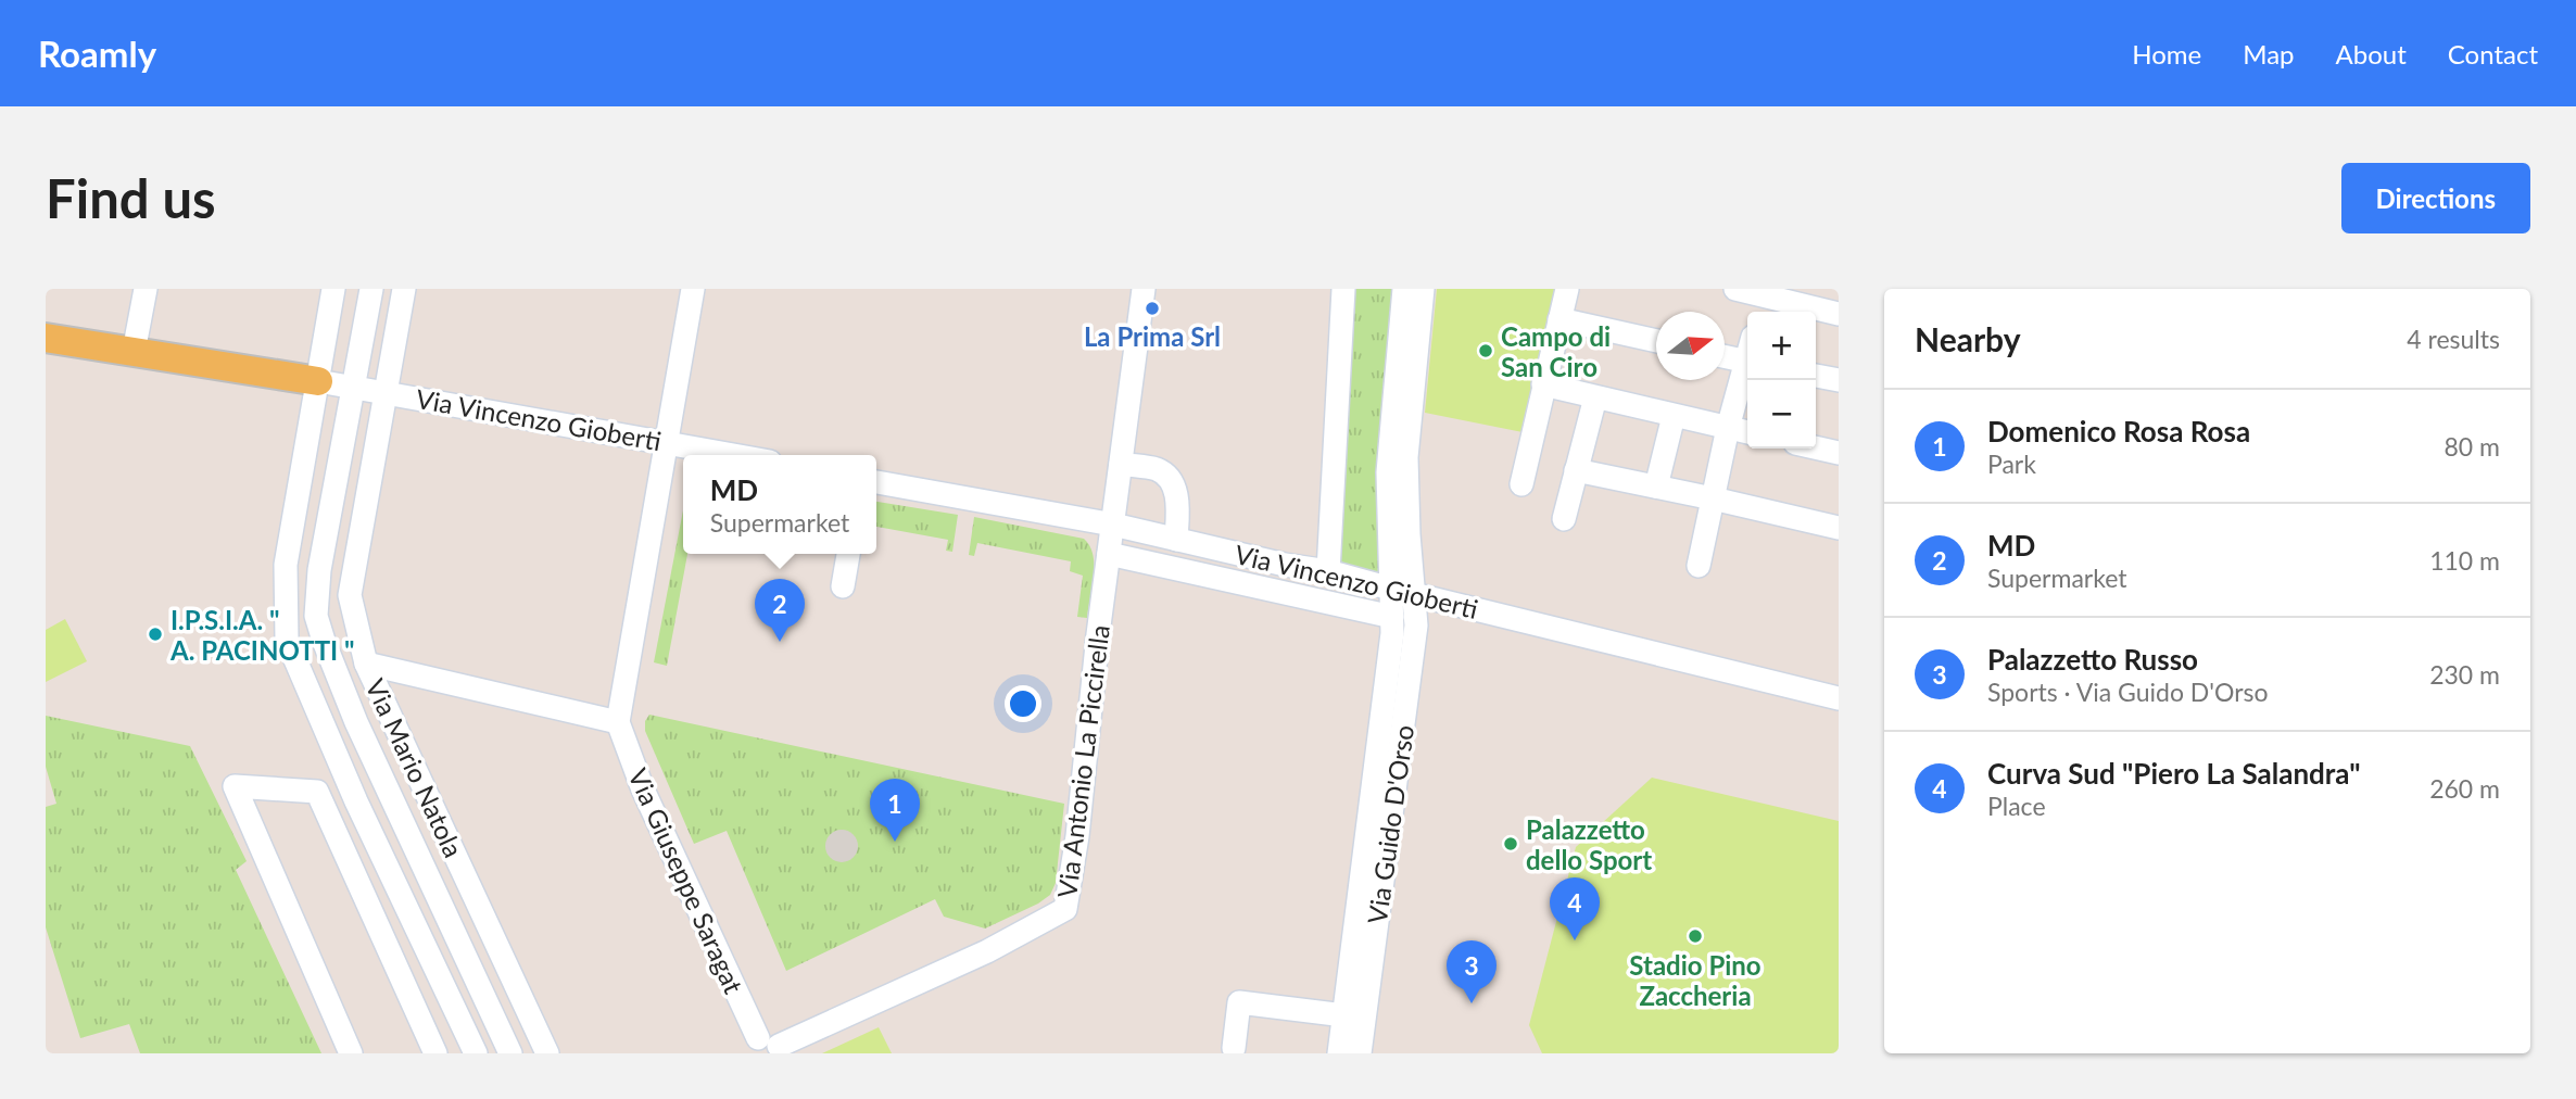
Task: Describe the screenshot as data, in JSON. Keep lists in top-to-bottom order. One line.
{"streets":{"street":["Via Vincenzo Gioberti","Via Antonio La Piccirella","Via Mario Natola","Via Guido D'Orso","Via Giuseppe Saragat"]},"crossings":[["Via Vincenzo Gioberti","Via Antonio La Piccirella"],["Via Vincenzo Gioberti","Via Mario Natola"],["Via Vincenzo Gioberti","Via Guido D'Orso"],["Via Antonio La Piccirella","Via Giuseppe Saragat"]],"places":["La Prima Srl","Campo di San Ciro","I.P.S.I.A. \" A. PACINOTTI \"","Palazzetto dello Sport","Stadio Pino Zaccheria"],"north":"right","page":{"header":"Roamly","nav":["Home","Map","About","Contact"],"buttons":"Directions","title":"Find us","heading":["Nearby","4 results"],"map_buttons":["+","−"],"list":[{"mark":"1","name":"Domenico Rosa Rosa","note":"Park","value":"80 m"},{"mark":"2","name":"MD","note":"Supermarket","value":"110 m"},{"mark":"3","name":"Palazzetto Russo","note":"Sports · Via Guido D'Orso","value":"230 m"},{"mark":"4","name":"Curva Sud \"Piero La Salandra\"","note":"Place","value":"260 m"}],"popup":["MD","Supermarket"],"pins":["2","1","4","3"]}}
